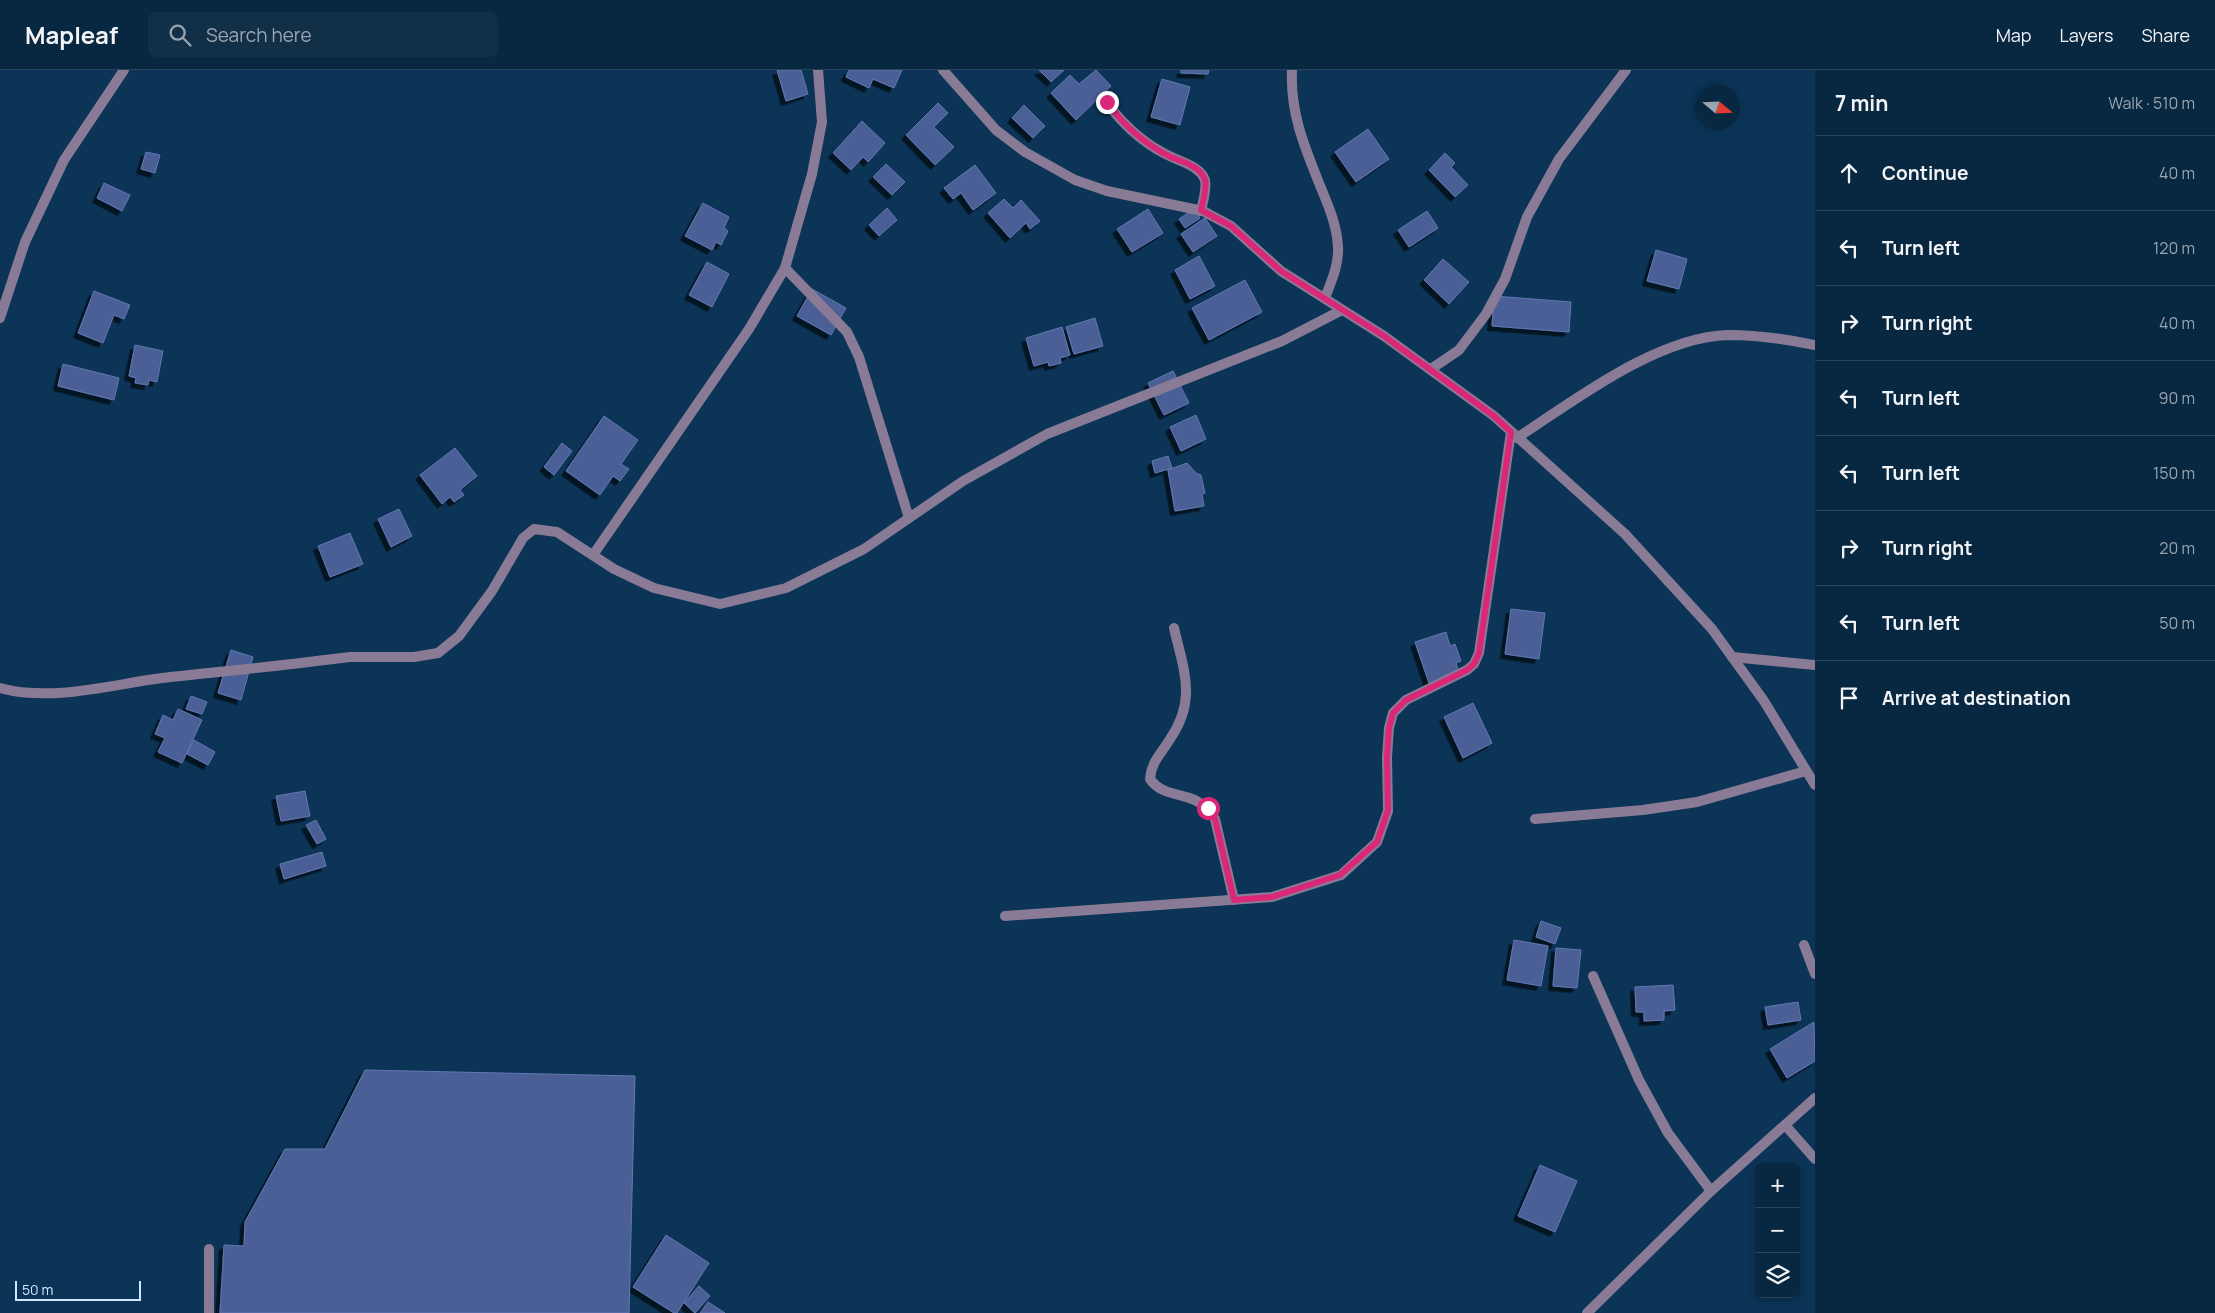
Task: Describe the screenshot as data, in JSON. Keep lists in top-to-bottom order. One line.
{"scale_bar":"50 m","north":"right","page":{"header":"Mapleaf","search":"Search here","nav":["Map","Layers","Share"],"heading":["7 min","Walk · 510 m"],"list":[["Continue","40 m"],["Turn left","120 m"],["Turn right","40 m"],["Turn left","90 m"],["Turn left","150 m"],["Turn right","20 m"],["Turn left","50 m"],"Arrive at destination"],"map_buttons":["+","−"],"scale":"50 m"}}
